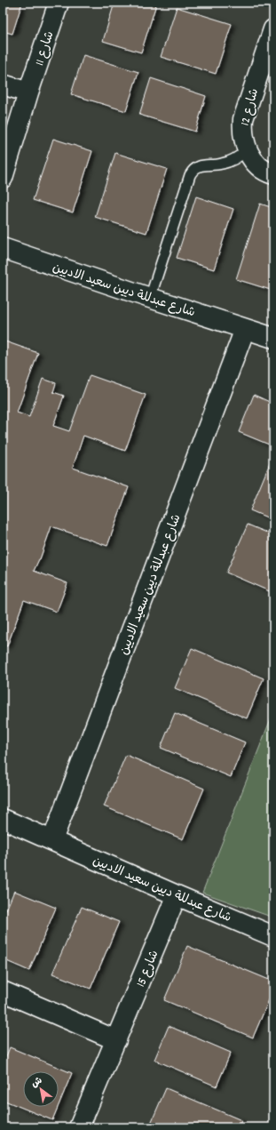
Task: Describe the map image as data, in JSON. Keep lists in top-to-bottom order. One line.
{"streets":{"street":["شارع 11","شارع 12","شارع عبدللة ديين سعيد الاديين","شارع 15"]},"crossings":[["شارع عبدللة ديين سعيد الاديين","شارع 15"]],"north":"top left"}
